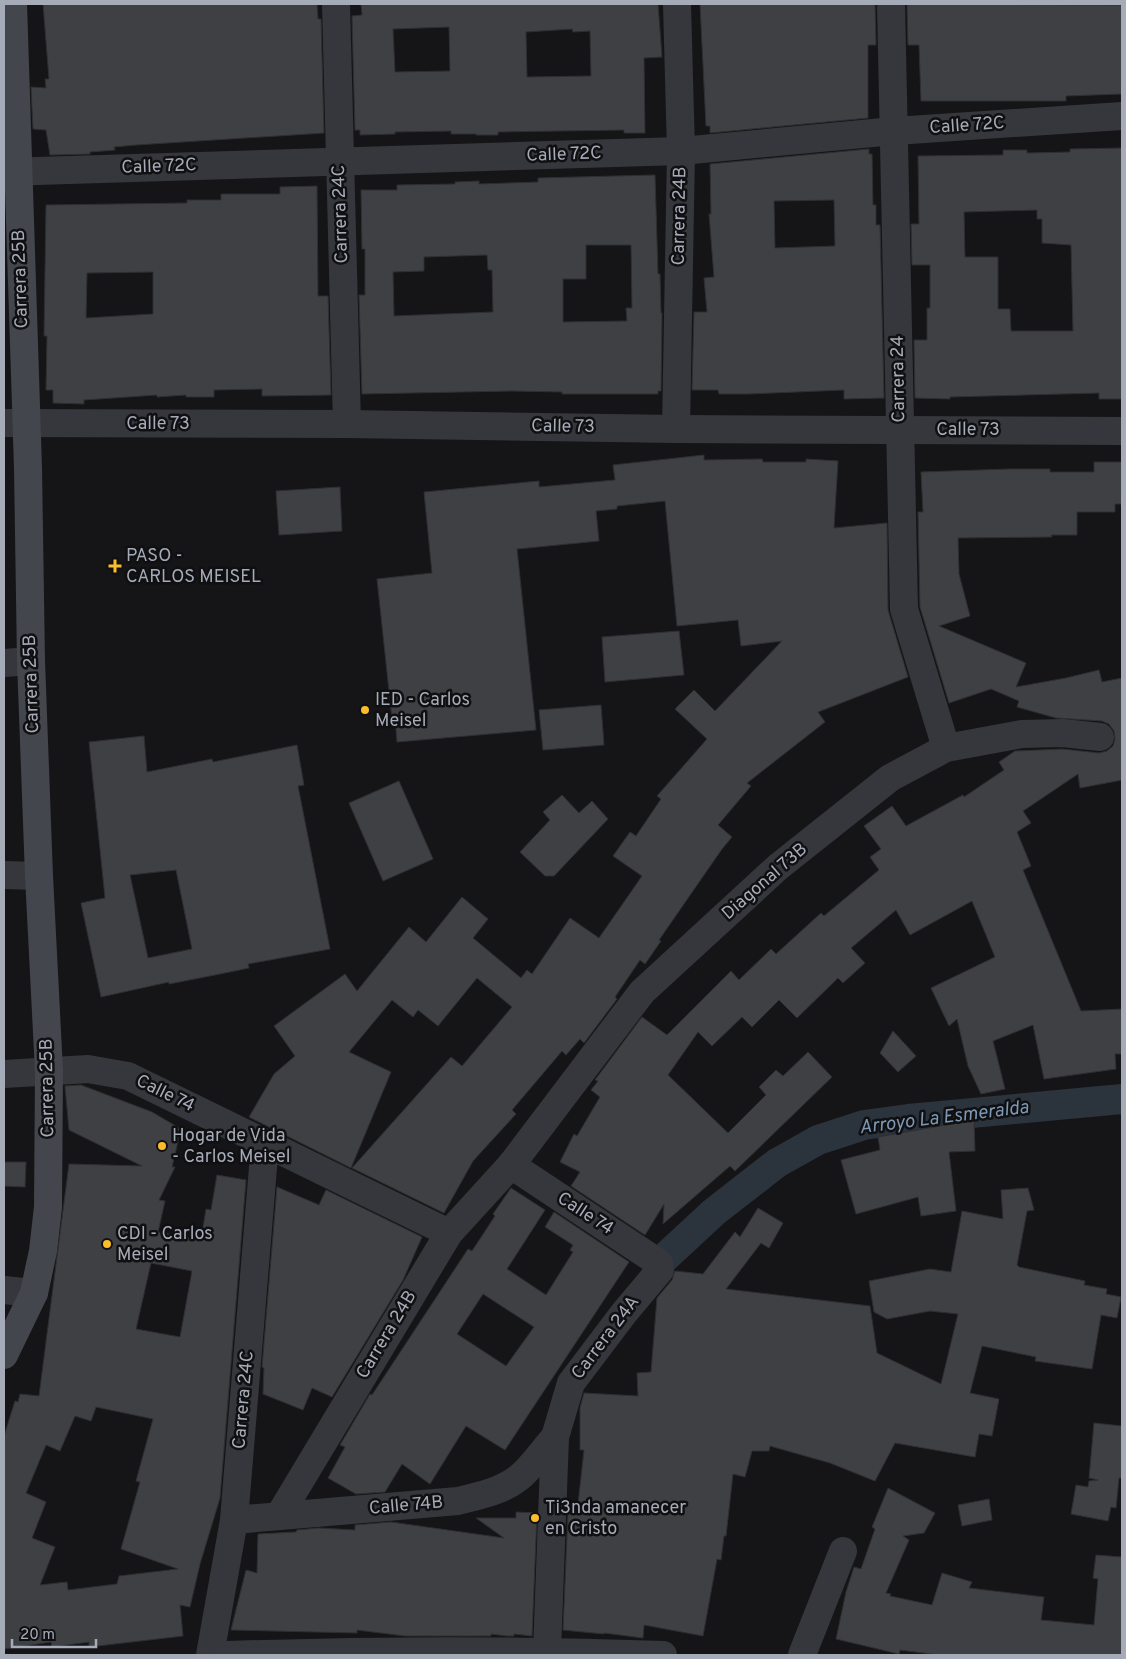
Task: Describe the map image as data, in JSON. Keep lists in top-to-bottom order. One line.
{"streets":{"street":["Calle 72C","Carrera 24C","Carrera 24B","Carrera 25B","Carrera 24","Calle 73","Diagonal 73B","Calle 74","Carrera 24A","Calle 74B"]},"crossings":[["Calle 72C","Carrera 24C"],["Calle 72C","Carrera 24B"],["Calle 72C","Carrera 25B"],["Calle 72C","Carrera 24"],["Carrera 24C","Calle 73"],["Carrera 24C","Calle 74"],["Carrera 24C","Calle 74B"],["Carrera 24B","Calle 73"],["Carrera 24B","Diagonal 73B"],["Carrera 24B","Calle 74"],["Carrera 24B","Calle 74B"],["Carrera 25B","Calle 73"],["Carrera 25B","Calle 74"],["Carrera 24","Calle 73"],["Carrera 24","Diagonal 73B"],["Diagonal 73B","Calle 74"],["Calle 74","Carrera 24A"],["Carrera 24A","Calle 74B"]],"water":["Arroyo La Esmeralda"],"places":{"health":["PASO - CARLOS MEISEL"],"other":["IED - Carlos Meisel","Hogar de Vida - Carlos Meisel","CDI - Carlos Meisel","Ti3nda amanecer en Cristo"]},"scale_bar":"20 m"}
